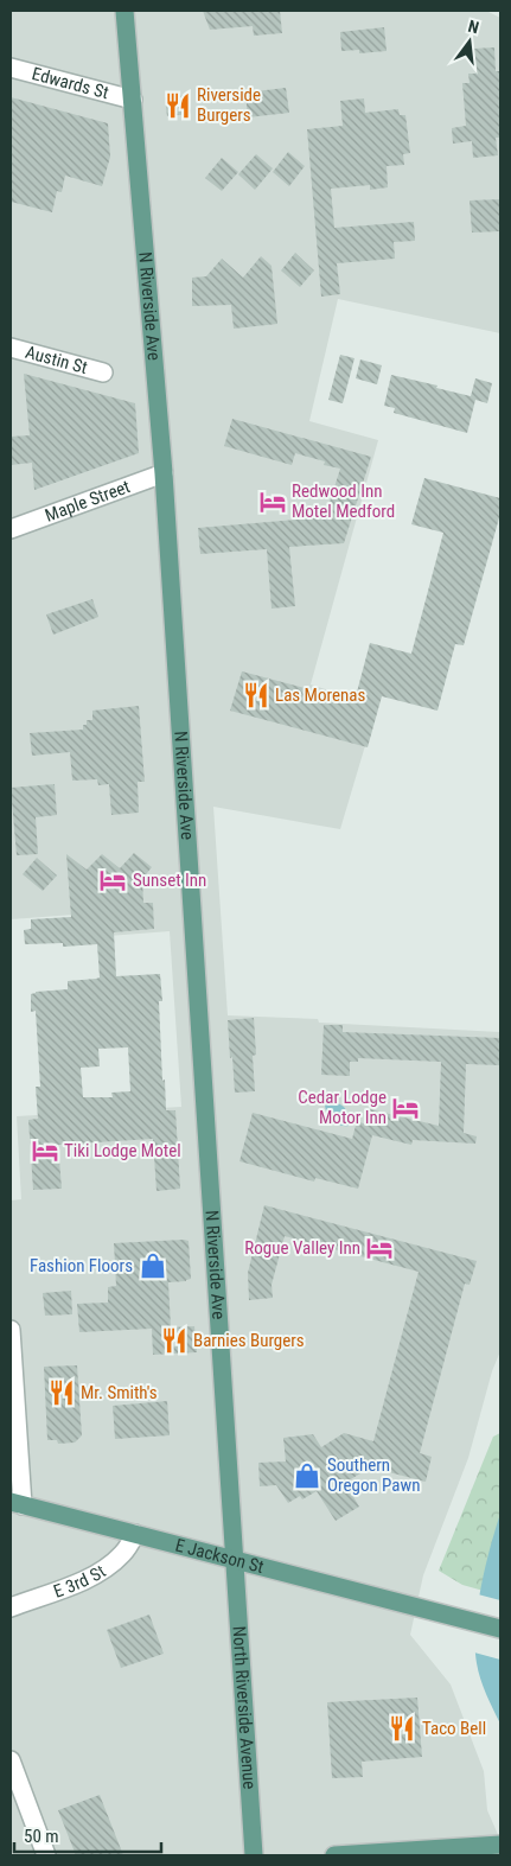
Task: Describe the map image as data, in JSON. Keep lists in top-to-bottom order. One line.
{"streets":{"main road":["N Riverside Ave","E Jackson St","North Riverside Avenue"],"street":["Edwards St","Austin St","Maple Street","E 3rd St"]},"crossings":[["Edwards St","N Riverside Ave"],["N Riverside Ave","Maple Street"],["N Riverside Ave","E Jackson St"],["N Riverside Ave","North Riverside Avenue"],["E Jackson St","E 3rd St"],["E Jackson St","North Riverside Avenue"]],"places":{"restaurant":["Riverside Burgers","Las Morenas","Barnies Burgers","Mr. Smith's","Taco Bell"],"hotel":["Redwood Inn Motel Medford","Sunset Inn","Cedar Lodge Motor Inn","Tiki Lodge Motel","Rogue Valley Inn"],"shop":["Fashion Floors","Southern Oregon Pawn"]},"scale_bar":"50 m","north":"top"}
